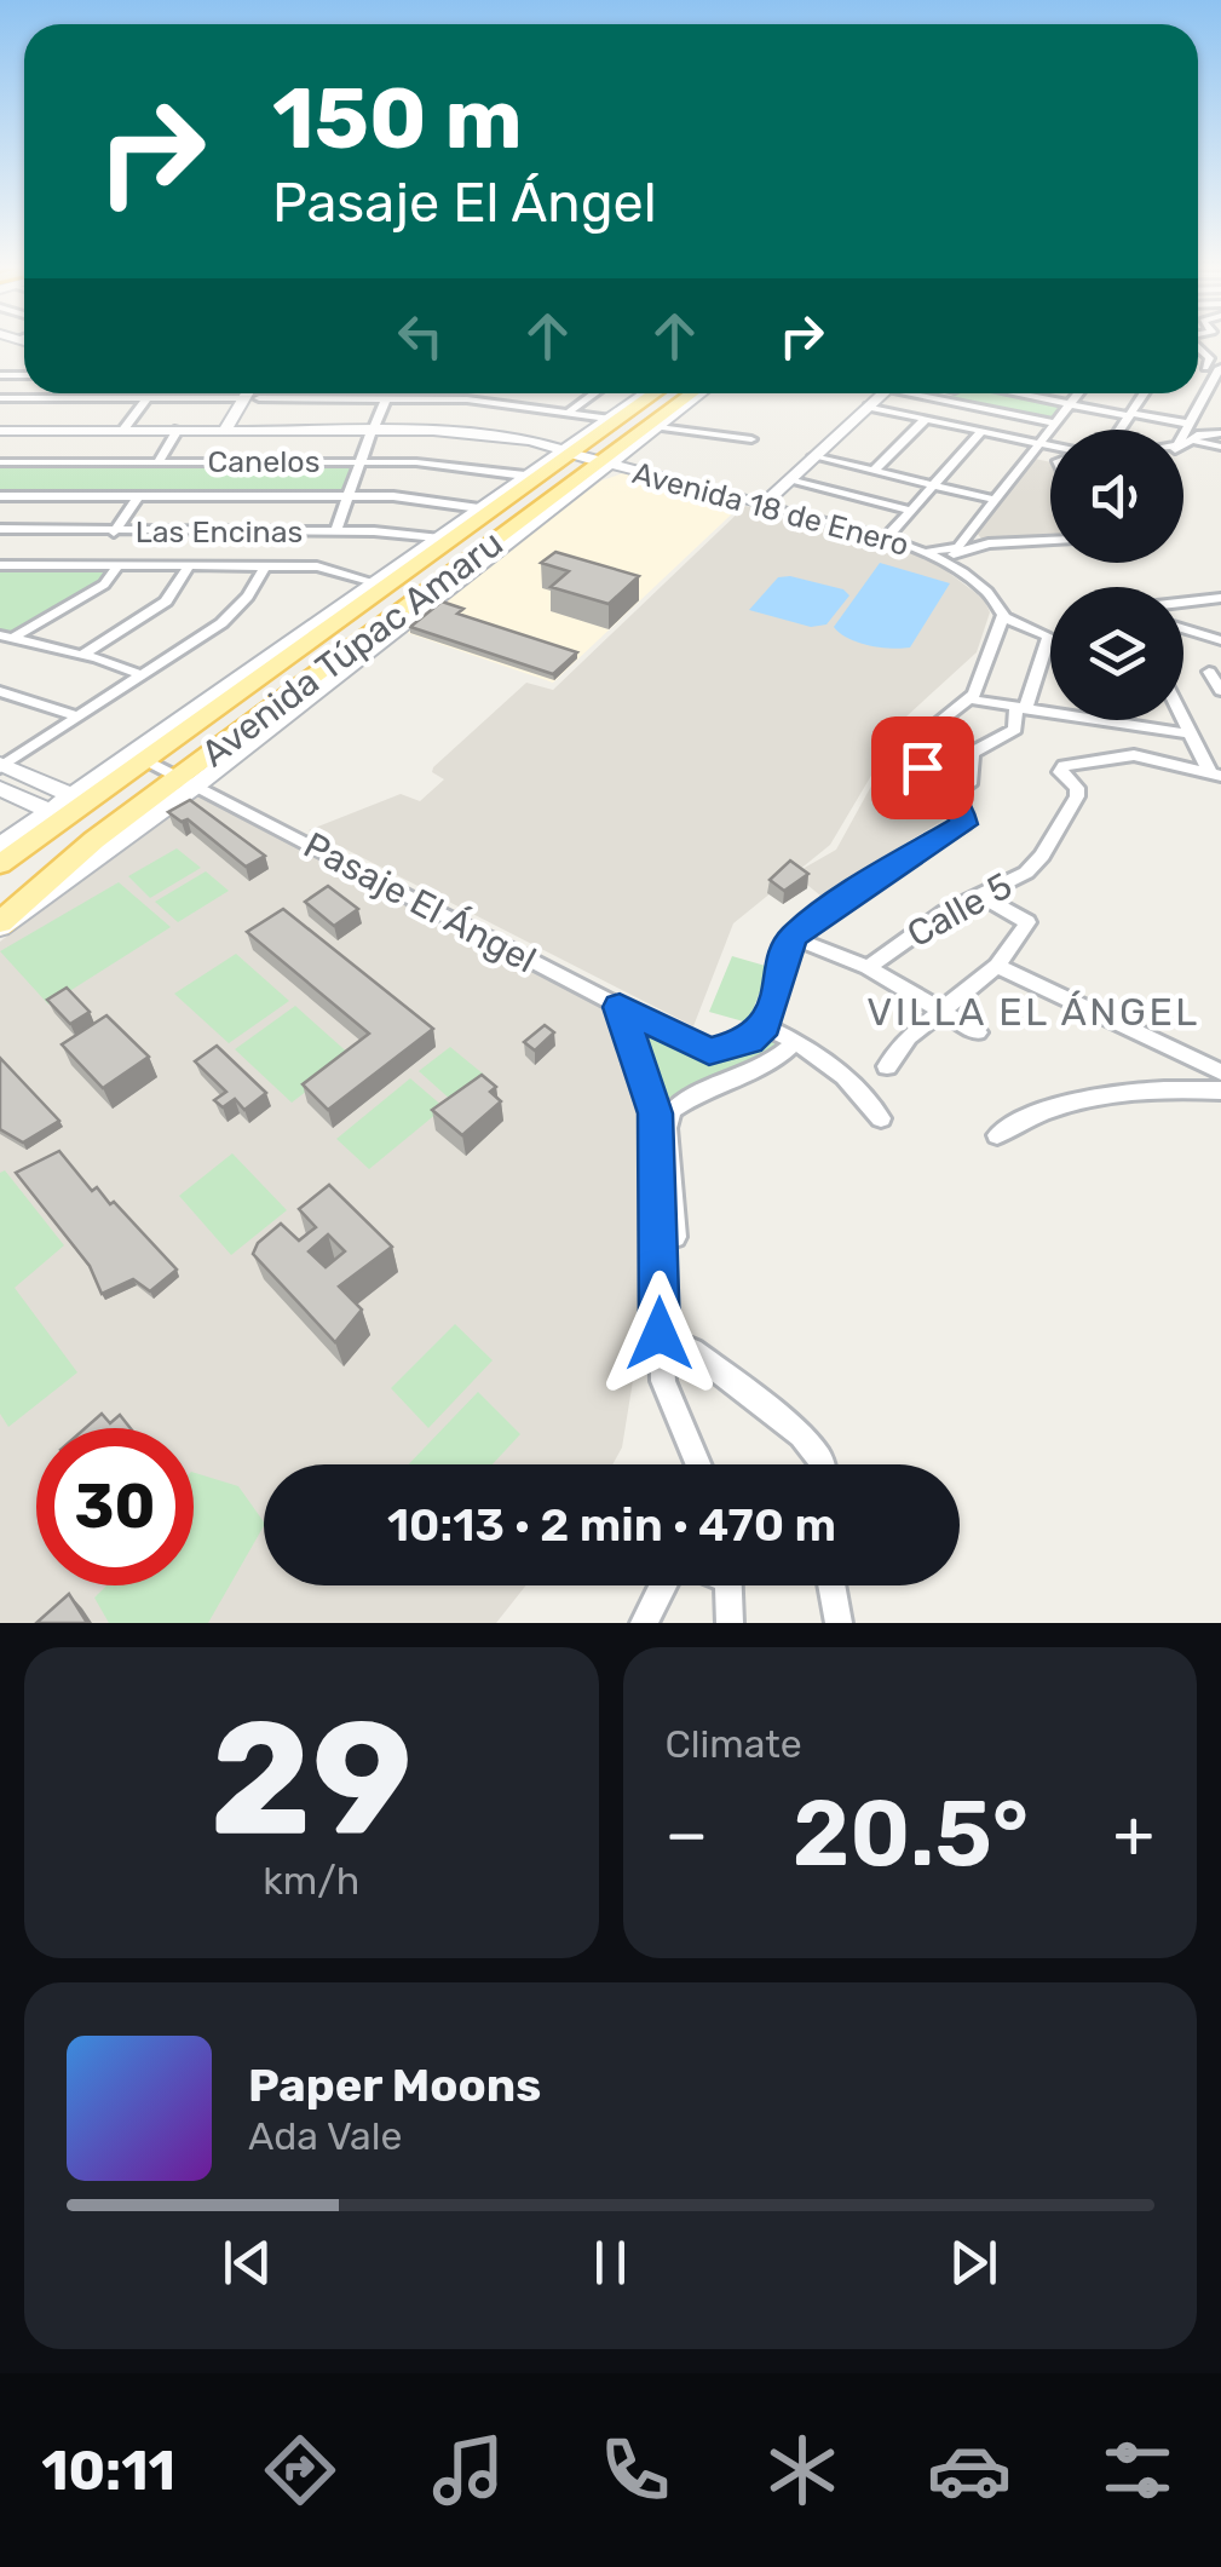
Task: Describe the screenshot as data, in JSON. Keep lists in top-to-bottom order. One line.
{"streets":{"main road":["Avenida Túpac Amaru"],"street":["Canelos","Avenida 18 de Enero","Las Encinas","Pasaje El Ángel","Calle 5"]},"crossings":[["Avenida 18 de Enero","Avenida Túpac Amaru"],["Avenida Túpac Amaru","Pasaje El Ángel"]],"districts":["VILLA EL ÁNGEL"],"page":{"turn":["150 m","Pasaje El Ángel"],"limit":"30","trip":"10:13 · 2 min · 470 m","tile":[["29","km/h"],"Climate"],"heat":["−","20.5°","+"],"song":["Paper Moons","Ada Vale"],"tabs":"10:11"}}
